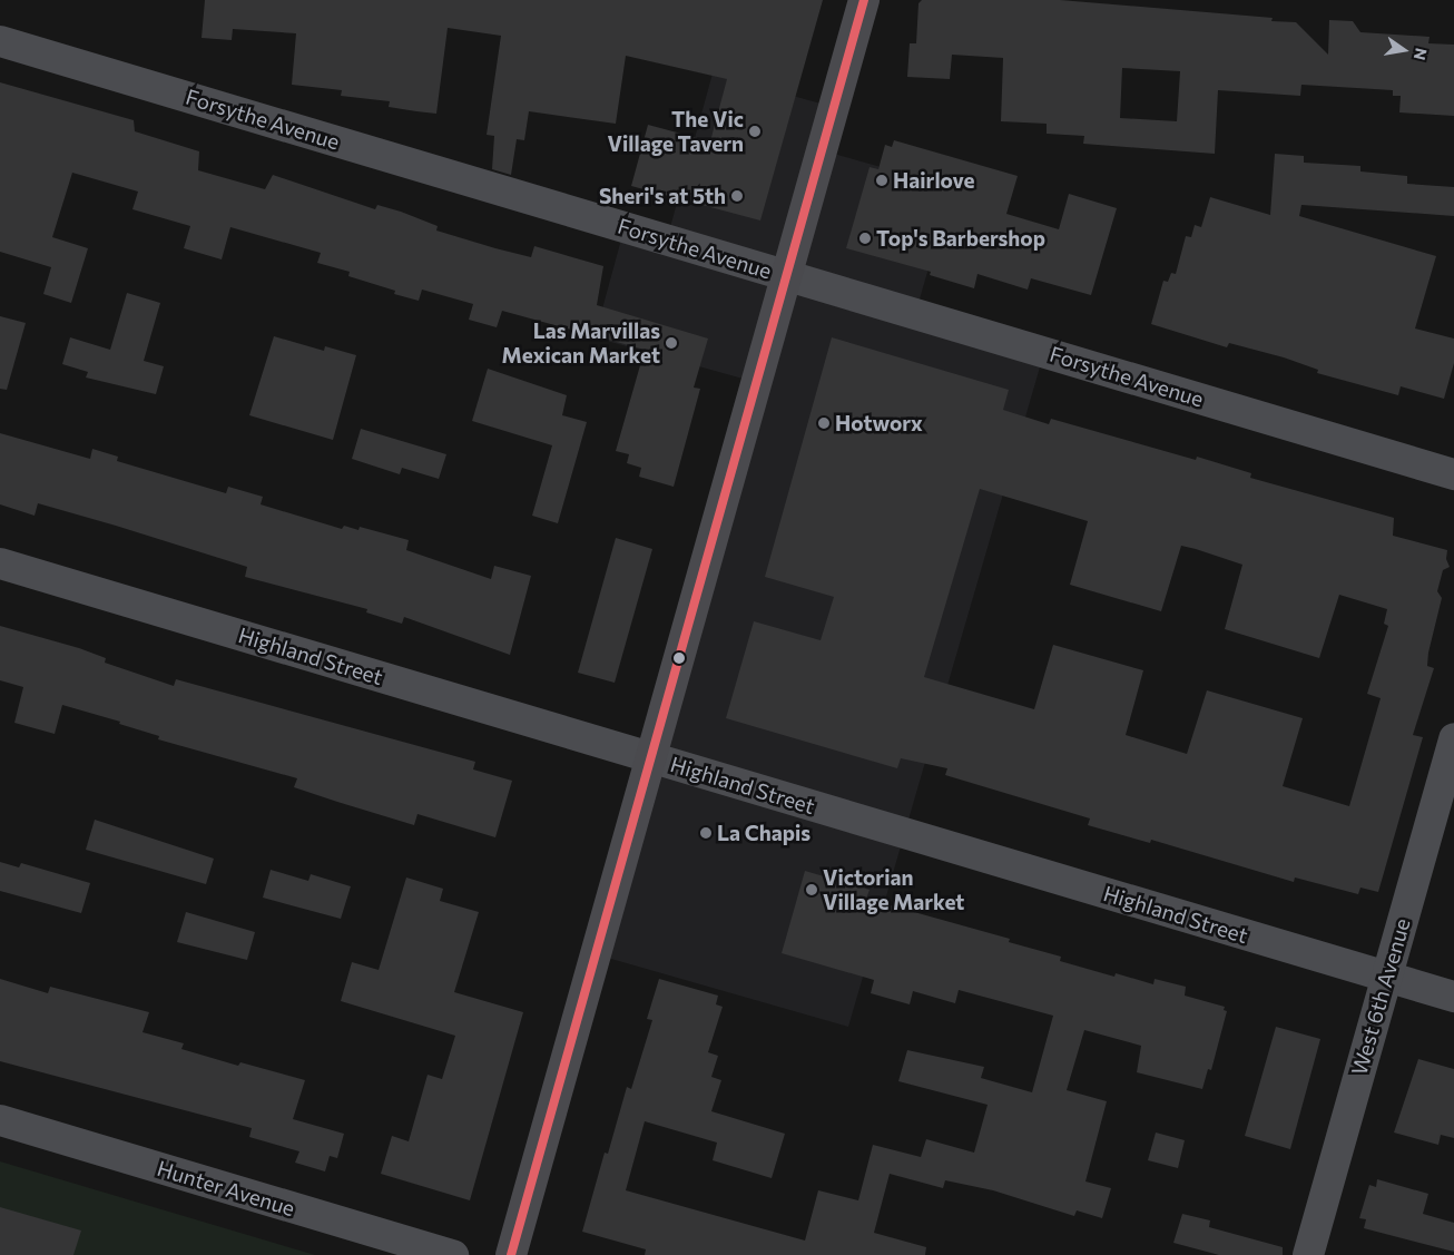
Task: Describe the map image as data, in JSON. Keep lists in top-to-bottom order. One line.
{"streets":{"street":["Forsythe Avenue","Highland Street","West 6th Avenue","Hunter Avenue"]},"crossings":[["Highland Street","West 6th Avenue"]],"places":["The Vic Village Tavern","Hairlove","Sheri's at 5th","Top's Barbershop","Las Marvillas Mexican Market","Hotworx","La Chapis","Victorian Village Market"],"north":"right"}
